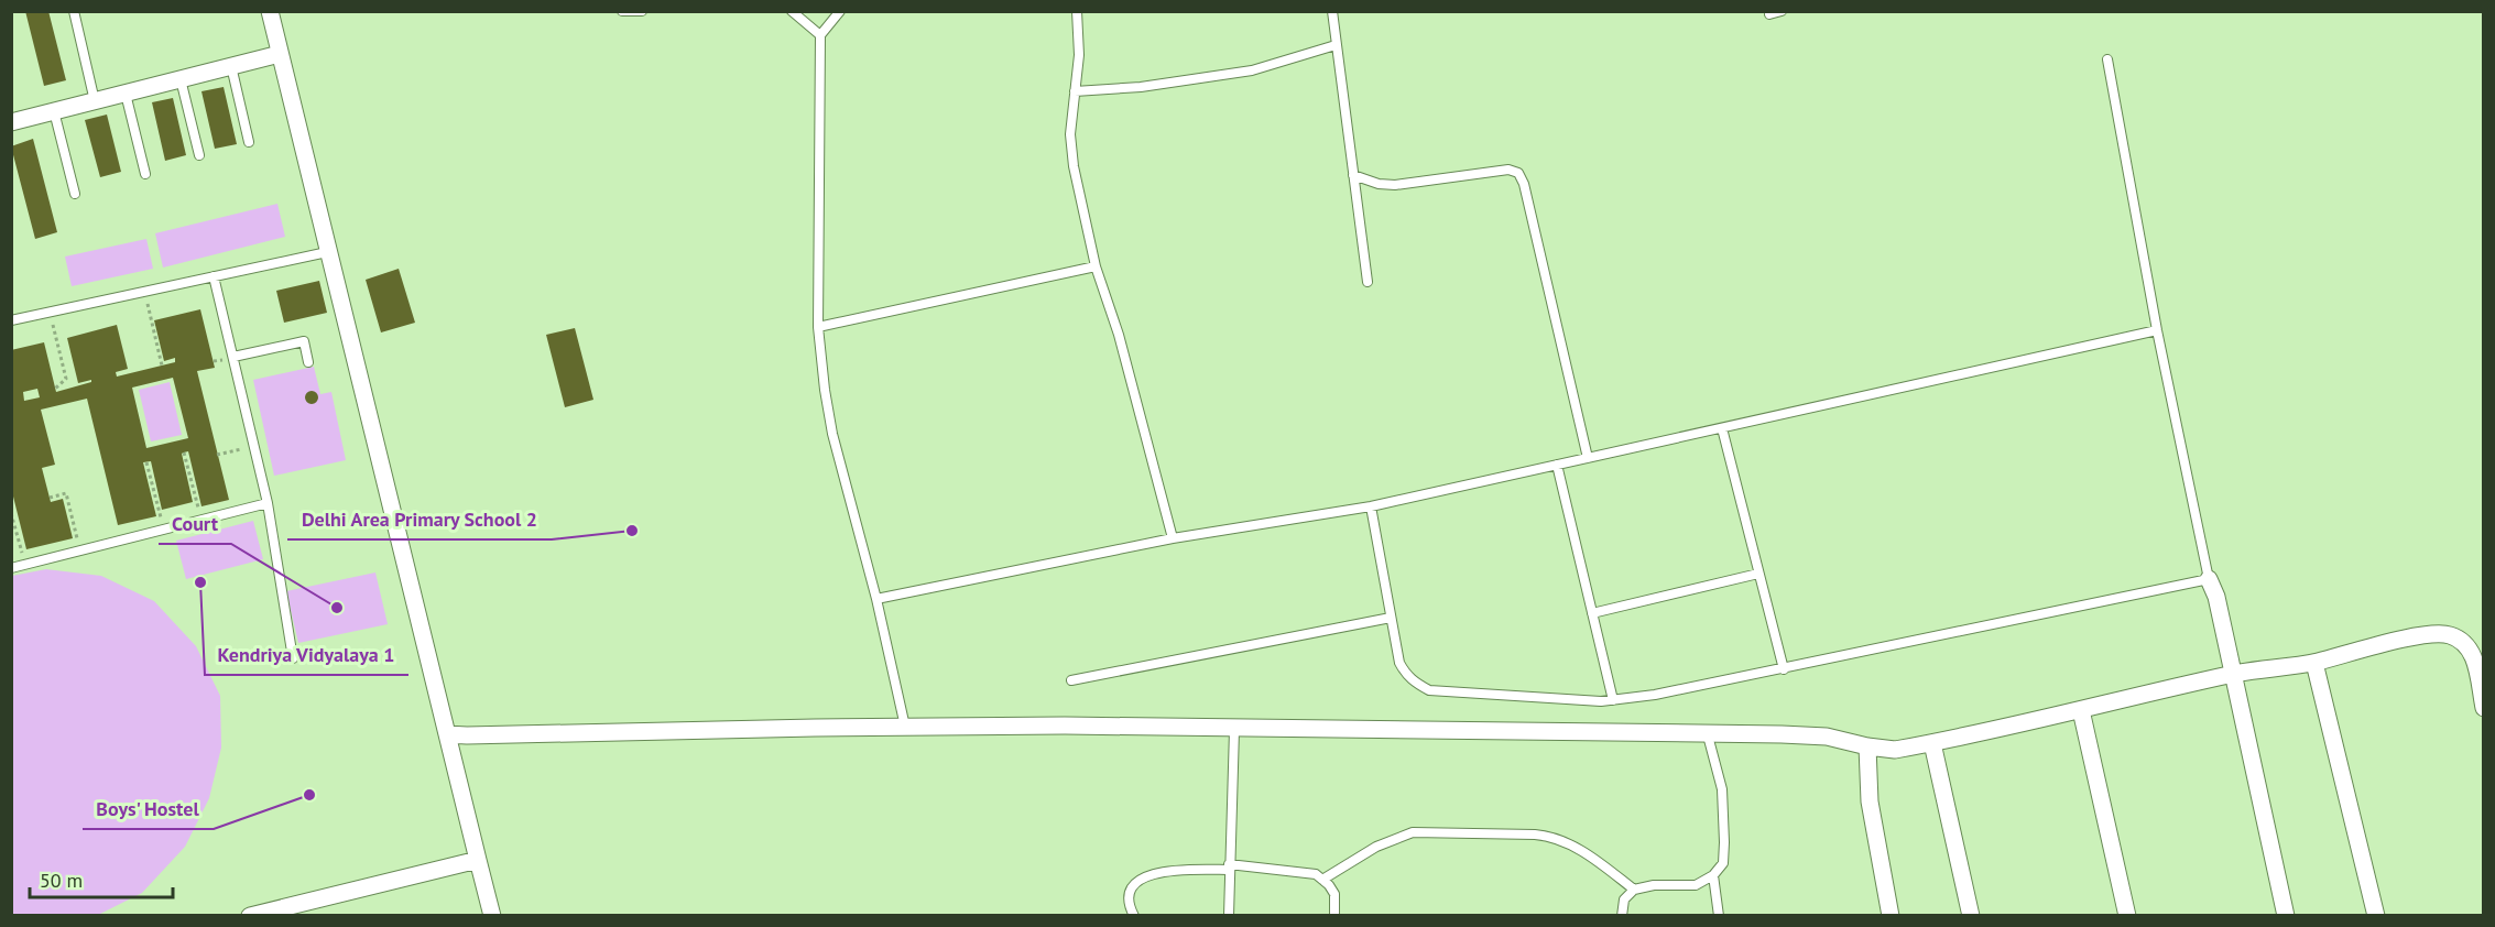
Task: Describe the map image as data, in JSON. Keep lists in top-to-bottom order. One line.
{"places":["Delhi Area Primary School 2","Kendriya Vidyalaya 1","Court","Boys' Hostel"],"scale_bar":"50 m"}
